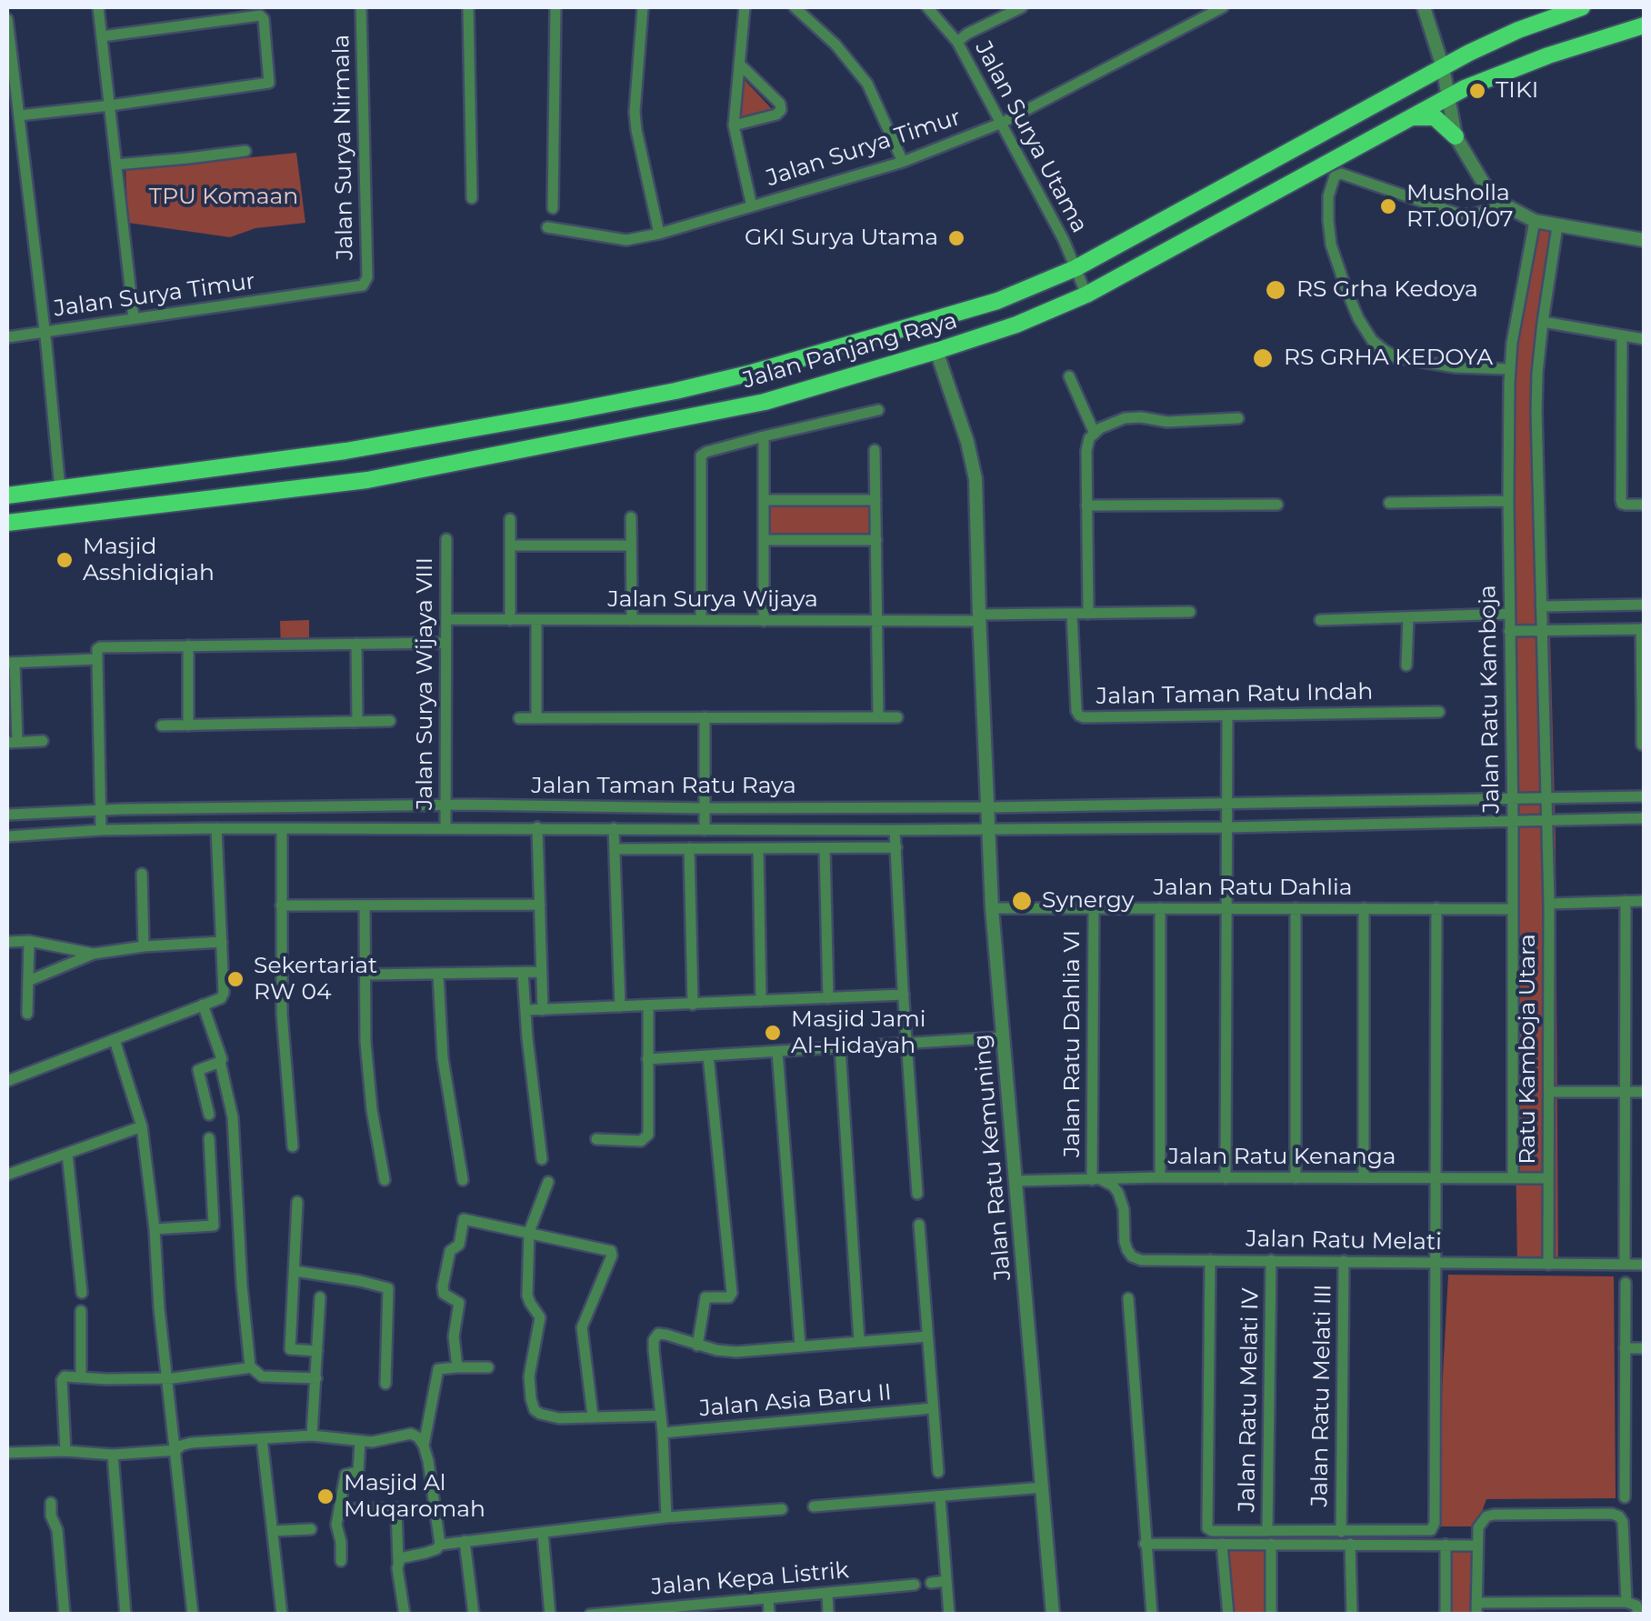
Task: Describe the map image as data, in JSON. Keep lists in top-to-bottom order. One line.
{"streets":{"main road":["Jalan Panjang Raya"],"street":["Jalan Surya Utama","Jalan Surya Nirmala","Jalan Surya Timur","Jalan Surya Wijaya","Jalan Surya Wijaya VIII","Jalan Taman Ratu Indah","Jalan Ratu Kamboja","Jalan Taman Ratu Raya","Jalan Ratu Dahlia","Jalan Ratu Dahlia VI","Ratu Kamboja Utara","Jalan Ratu Kemuning","Jalan Ratu Kenanga","Jalan Ratu Melati","Jalan Ratu Melati III","Jalan Ratu Melati IV","Jalan Asia Baru II","Jalan Kepa Listrik"]},"crossings":[["Jalan Surya Utama","Jalan Surya Timur"],["Jalan Surya Utama","Jalan Panjang Raya"],["Jalan Surya Nirmala","Jalan Surya Timur"],["Jalan Surya Wijaya","Jalan Surya Wijaya VIII"],["Jalan Surya Wijaya","Jalan Taman Ratu Indah"],["Jalan Surya Wijaya VIII","Jalan Taman Ratu Raya"],["Jalan Ratu Kamboja","Jalan Taman Ratu Raya"],["Jalan Ratu Kamboja","Jalan Ratu Dahlia"],["Jalan Ratu Kamboja","Jalan Ratu Kenanga"],["Jalan Taman Ratu Raya","Ratu Kamboja Utara"],["Jalan Taman Ratu Raya","Jalan Ratu Kemuning"],["Jalan Ratu Dahlia","Jalan Ratu Dahlia VI"],["Jalan Ratu Dahlia","Jalan Ratu Kemuning"],["Jalan Ratu Dahlia VI","Jalan Ratu Kenanga"],["Jalan Ratu Dahlia VI","Jalan Ratu Melati"],["Ratu Kamboja Utara","Jalan Ratu Kenanga"],["Ratu Kamboja Utara","Jalan Ratu Melati"],["Jalan Ratu Kemuning","Jalan Ratu Kenanga"],["Jalan Ratu Kenanga","Jalan Ratu Melati"],["Jalan Ratu Melati","Jalan Ratu Melati III"],["Jalan Ratu Melati","Jalan Ratu Melati IV"]],"parks":["TPU Komaan"],"places":["TIKI","Musholla RT.001/07","GKI Surya Utama","RS Grha Kedoya","RS GRHA KEDOYA","Masjid Asshidiqiah","Synergy","Sekertariat RW 04","Masjid Jami Al-Hidayah","Masjid Al Muqaromah"]}
